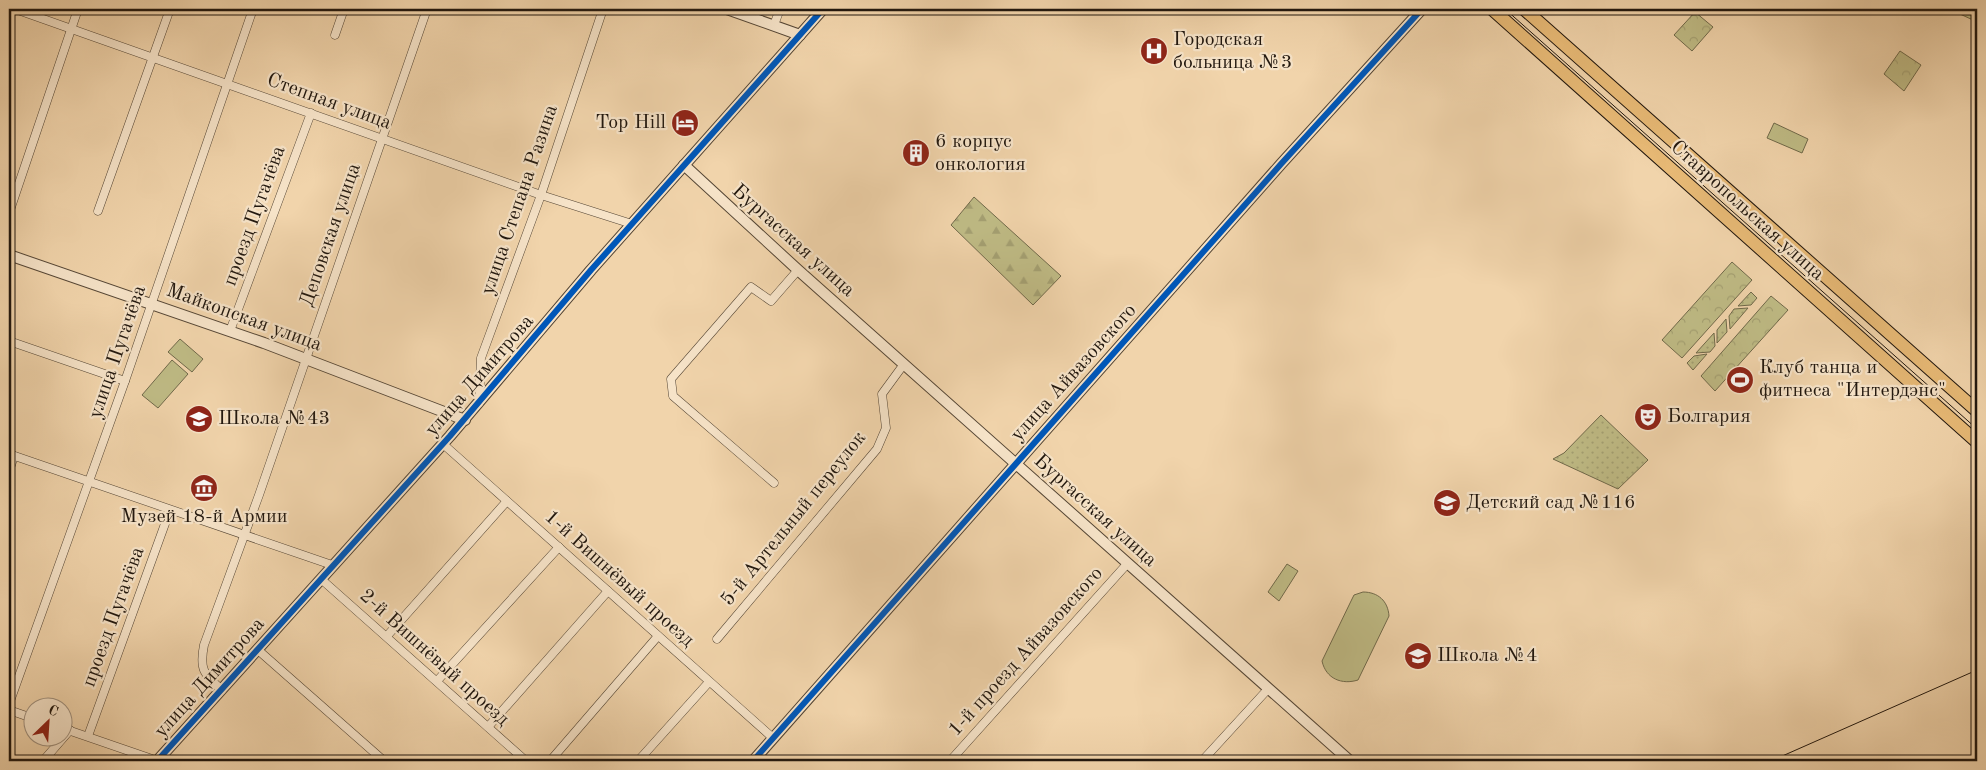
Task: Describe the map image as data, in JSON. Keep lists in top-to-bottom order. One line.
{"streets":{"main road":["Ставропольская улица"],"street":["Степная улица","улица Степана Разина","проезд Пугачёва","Деповская улица","Бургасская улица","Майкопская улица","улица Пугачёва","улица Айвазовского","улица Димитрова","5-й Артельный переулок","1-й Вишнёвый проезд","1-й проезд Айвазовского","2-й Вишнёвый проезд"]},"crossings":[["Степная улица","улица Степана Разина"],["Степная улица","проезд Пугачёва"],["Степная улица","Деповская улица"],["Степная улица","улица Пугачёва"],["Степная улица","улица Димитрова"],["улица Степана Разина","улица Димитрова"],["проезд Пугачёва","Майкопская улица"],["Деповская улица","Майкопская улица"],["Деповская улица","улица Димитрова"],["Бургасская улица","улица Айвазовского"],["Бургасская улица","улица Димитрова"],["Бургасская улица","5-й Артельный переулок"],["Бургасская улица","1-й проезд Айвазовского"],["Майкопская улица","улица Пугачёва"],["Майкопская улица","улица Димитрова"],["улица Айвазовского","1-й Вишнёвый проезд"],["улица Димитрова","1-й Вишнёвый проезд"],["улица Димитрова","2-й Вишнёвый проезд"]],"places":{"hospital":["Городская больница №3"],"hotel":["Top Hill"],"building":["6 корпус онкология"],"sports":["Клуб танца и фитнеса \"Интердэнс\""],"theatre":["Болгария"],"school or university":["Школа №43","Детский сад №116","Школа №4"],"museum":["Музей 18-й Армии"]},"north":"top right"}
